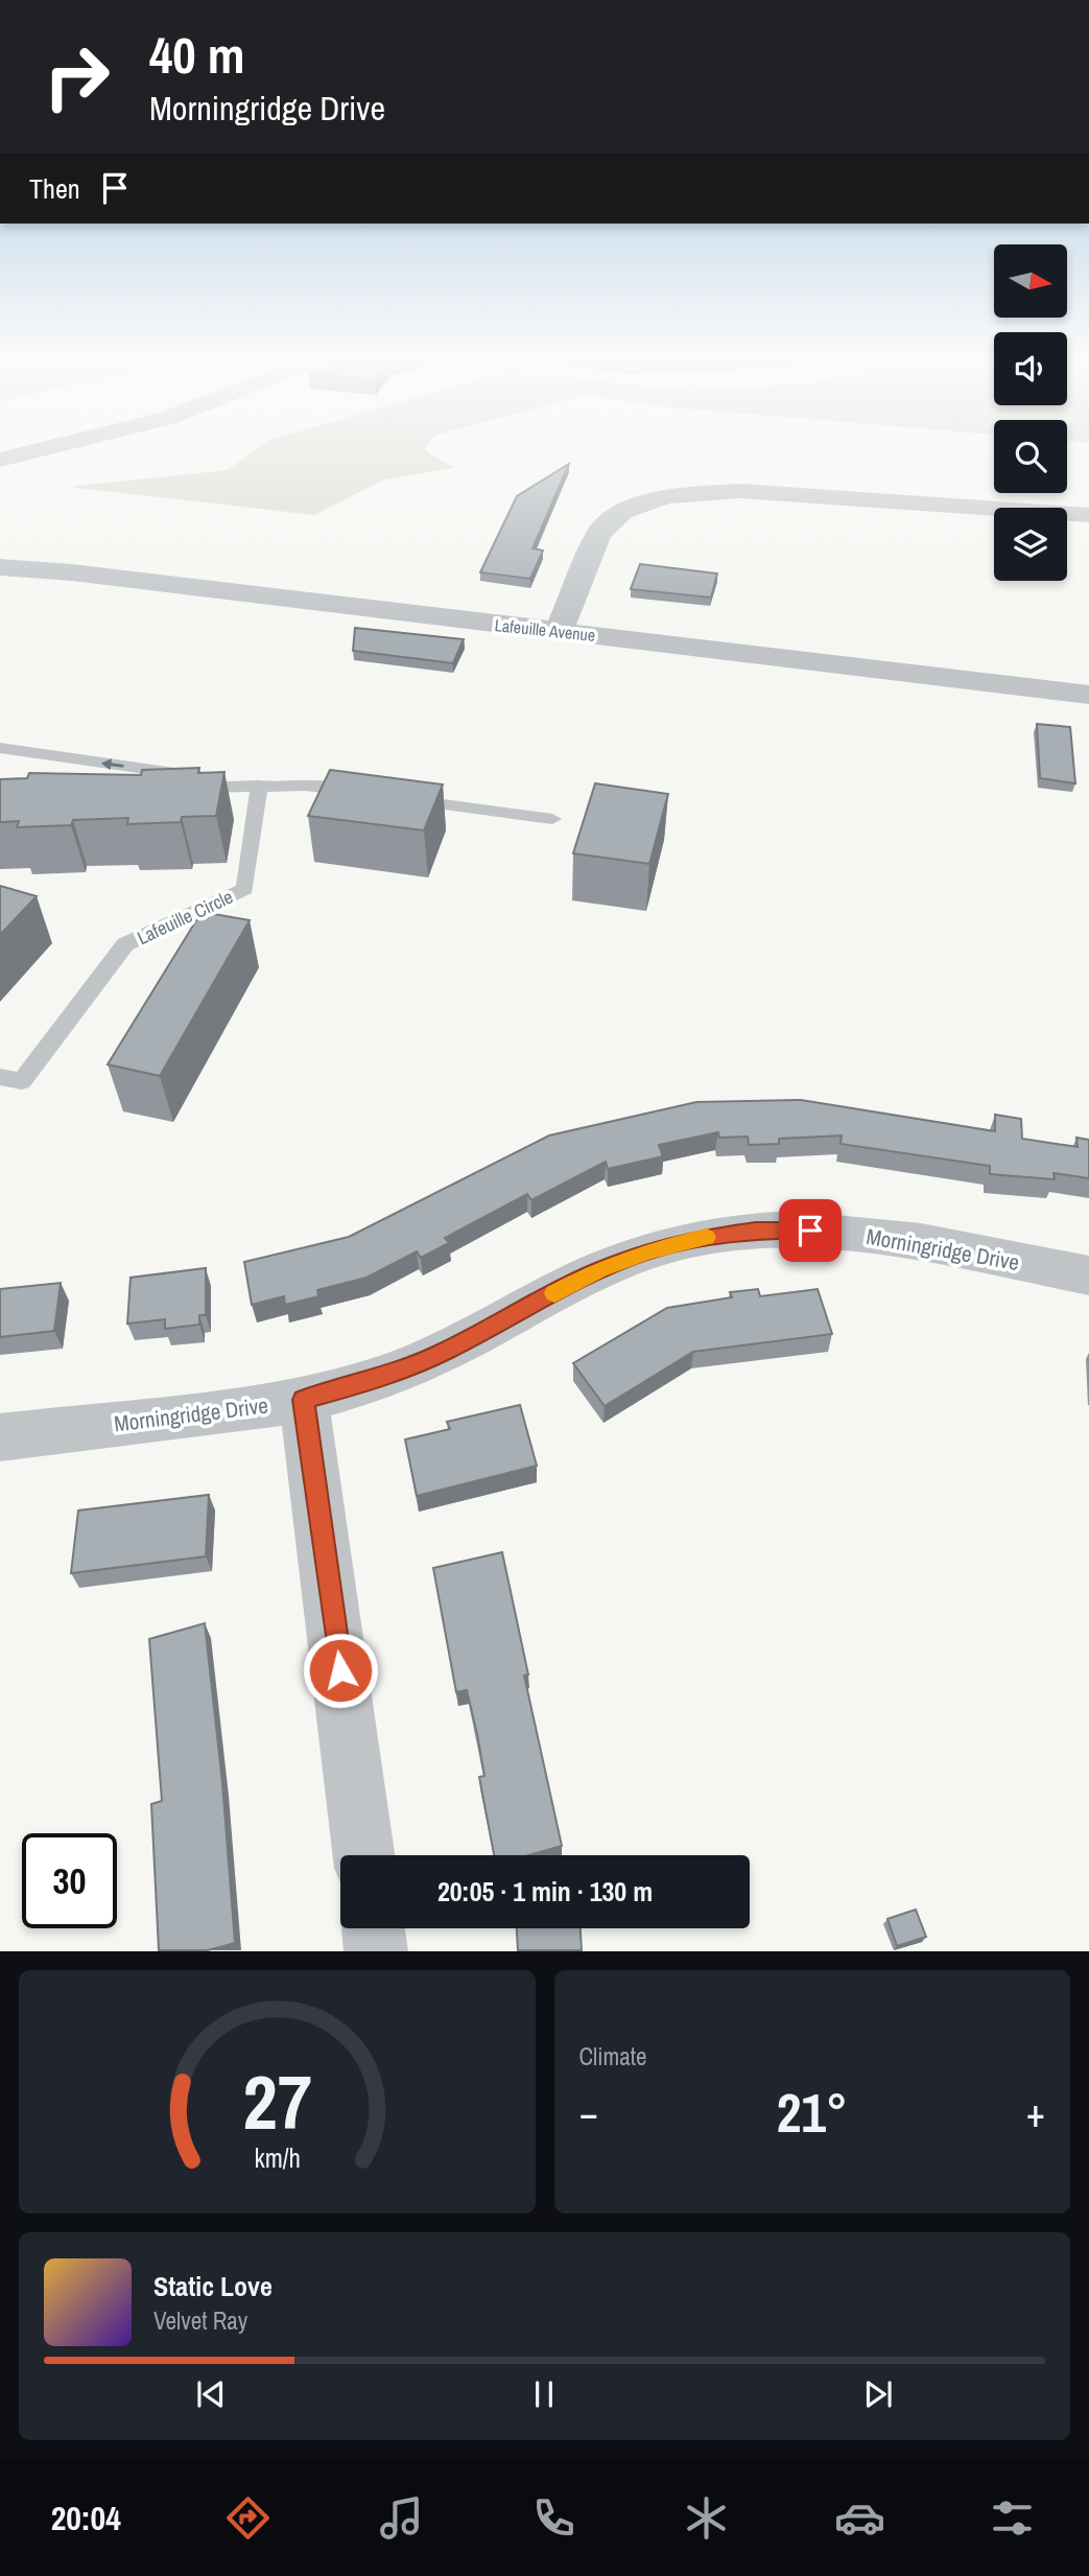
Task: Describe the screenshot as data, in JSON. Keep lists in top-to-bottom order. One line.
{"streets":{"street":["Lafeuille Avenue","Morningridge Drive"],"lane":["Lafeuille Circle"]},"north":"right","page":{"turn":["40 m","Morningridge Drive"],"then":"Then","limit":"30","trip":"20:05 · 1 min · 130 m","tile":"Climate","heat":["−","21°","+"],"song":["Static Love","Velvet Ray"],"tabs":"20:04","gauge":["27","km/h"]}}
